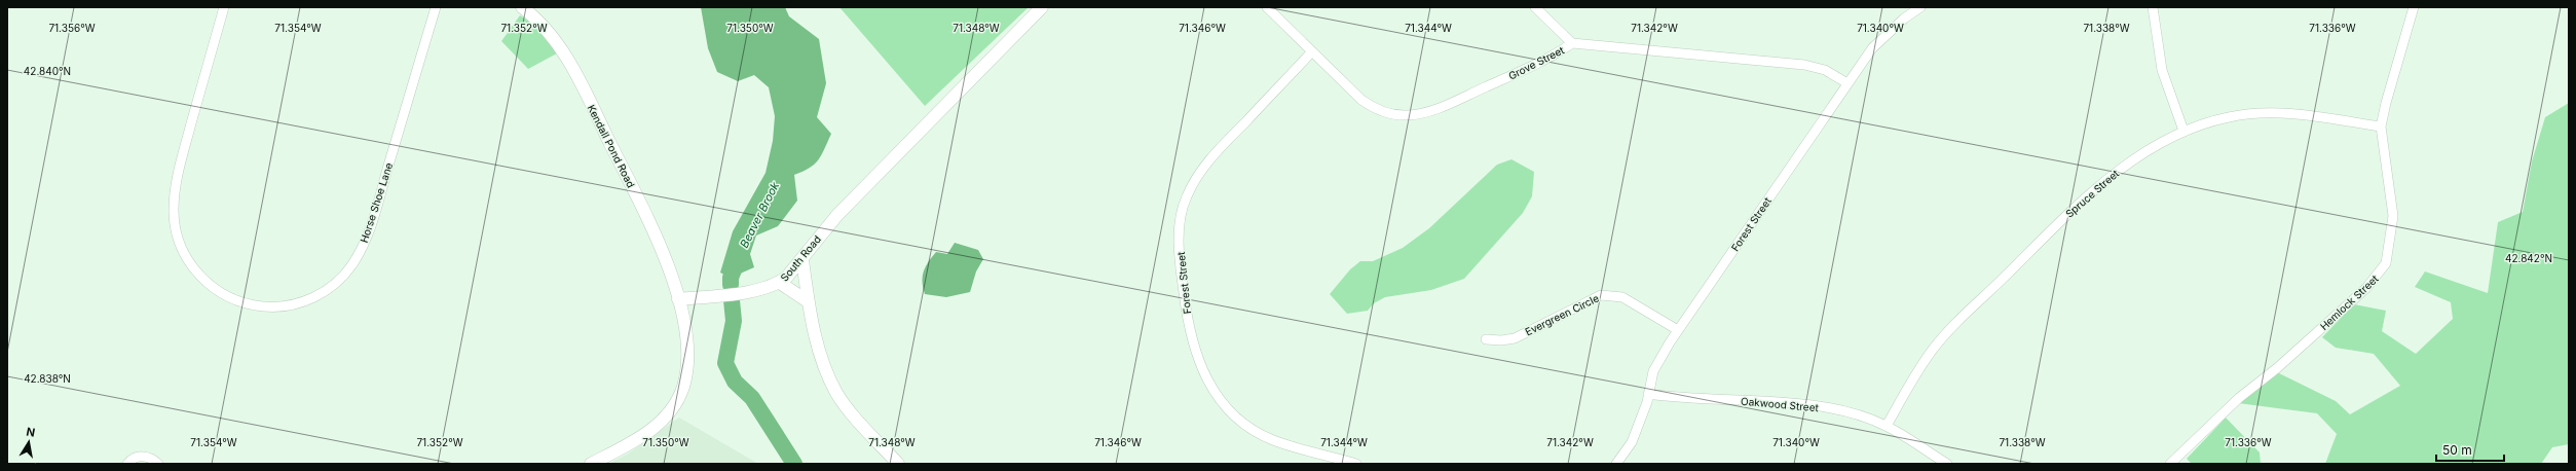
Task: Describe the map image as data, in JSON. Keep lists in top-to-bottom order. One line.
{"streets":{"street":["Grove Street","Kendall Pond Road","Spruce Street","Horse Shoe Lane","Forest Street","South Road","Hemlock Street","Evergreen Circle","Oakwood Street"]},"crossings":[["Grove Street","Forest Street"],["Kendall Pond Road","South Road"],["Spruce Street","Hemlock Street"],["Spruce Street","Oakwood Street"],["Forest Street","Evergreen Circle"],["Forest Street","Oakwood Street"]],"water":["Beaver Brook"],"scale_bar":"50 m","north":"top","coordinates":["71.356°W","71.354°W","71.352°W","71.350°W","71.348°W","71.346°W","71.344°W","71.342°W","71.340°W","71.338°W","71.336°W","42.840°N","42.842°N","42.838°N"]}
